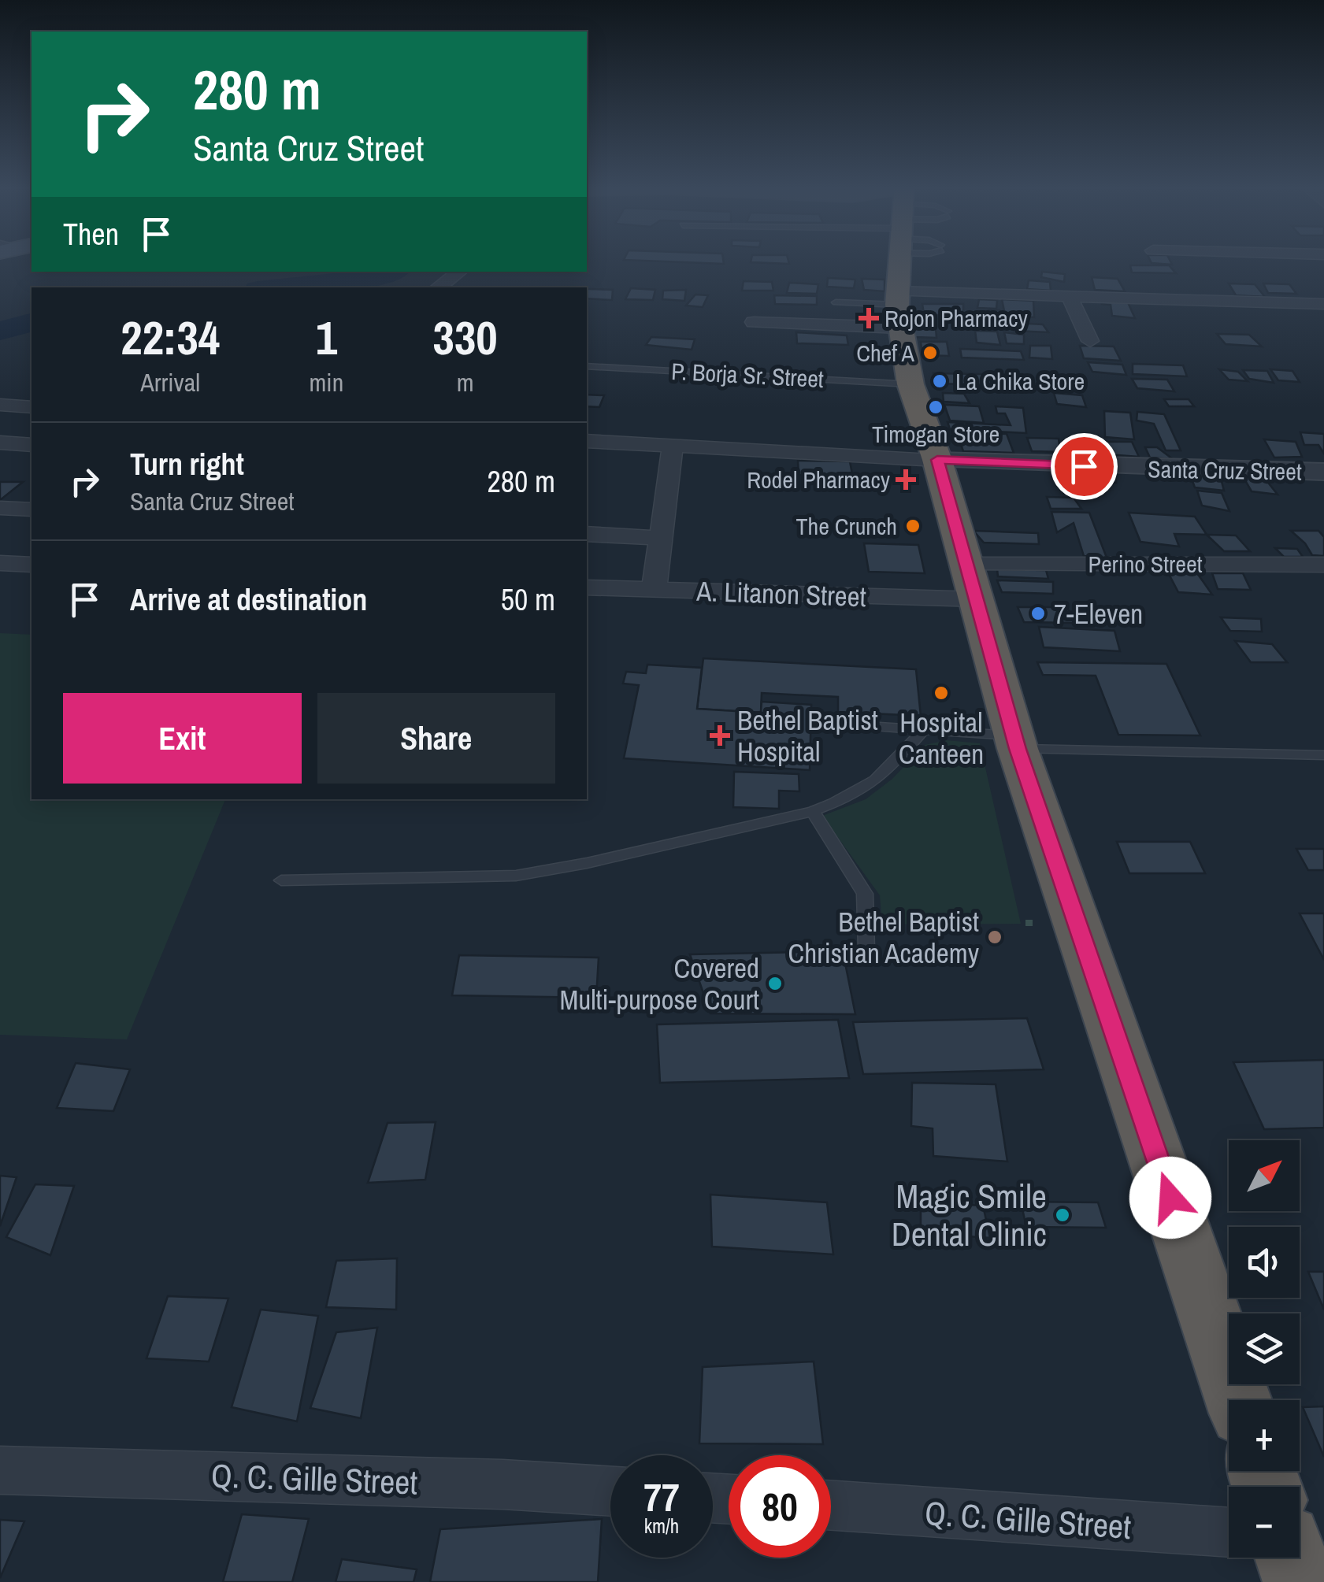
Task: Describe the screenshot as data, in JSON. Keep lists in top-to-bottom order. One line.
{"streets":{"street":["Santa Cruz Street","Perino Street","A. Litanon Street","Q. C. Gille Street"],"lane":["P. Borja Sr. Street"]},"crossings":[["Perino Street","A. Litanon Street"]],"places":{"health":["Rojon Pharmacy","Rodel Pharmacy","Bethel Baptist Hospital"],"other":["Chef A","La Chika Store","Timogan Store","The Crunch","7-Eleven","Hospital Canteen","Bethel Baptist Christian Academy","Covered Multi-purpose Court","Magic Smile Dental Clinic"]},"north":"top right","page":{"turn":["280 m","Santa Cruz Street"],"then":"Then","eta":["22:34","Arrival","1","min","330","m"],"list":[{"name":"Turn right","note":"Santa Cruz Street","value":"280 m"},{"name":"Arrive at destination","value":"50 m"}],"buttons":["Exit","Share"],"map_buttons":["+","−"],"speed":"77 km/h","limit":"80"}}
